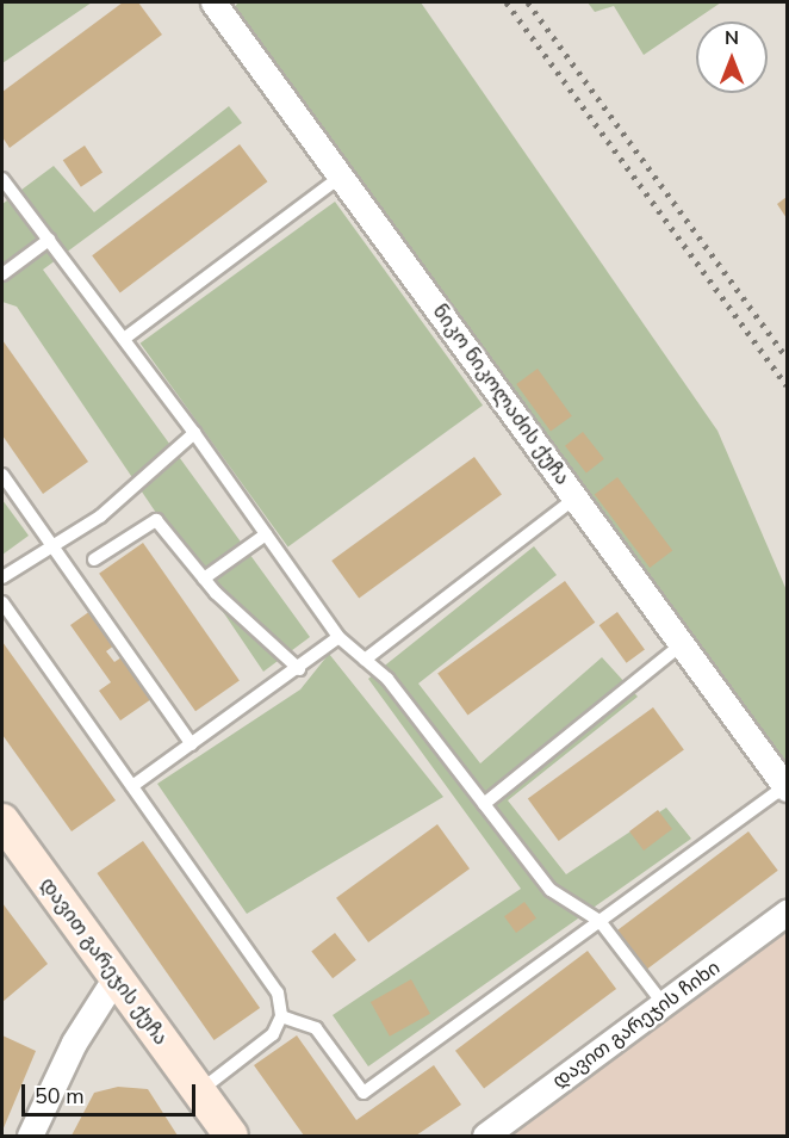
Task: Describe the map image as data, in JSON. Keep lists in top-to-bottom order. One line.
{"streets":{"main road":["დავით გარეჯის ქუჩა"],"street":["ნიკო ნიკოლაძის ქუჩა","დავით გარეჯის ჩიხი"]},"scale_bar":"50 m","north":"top"}
